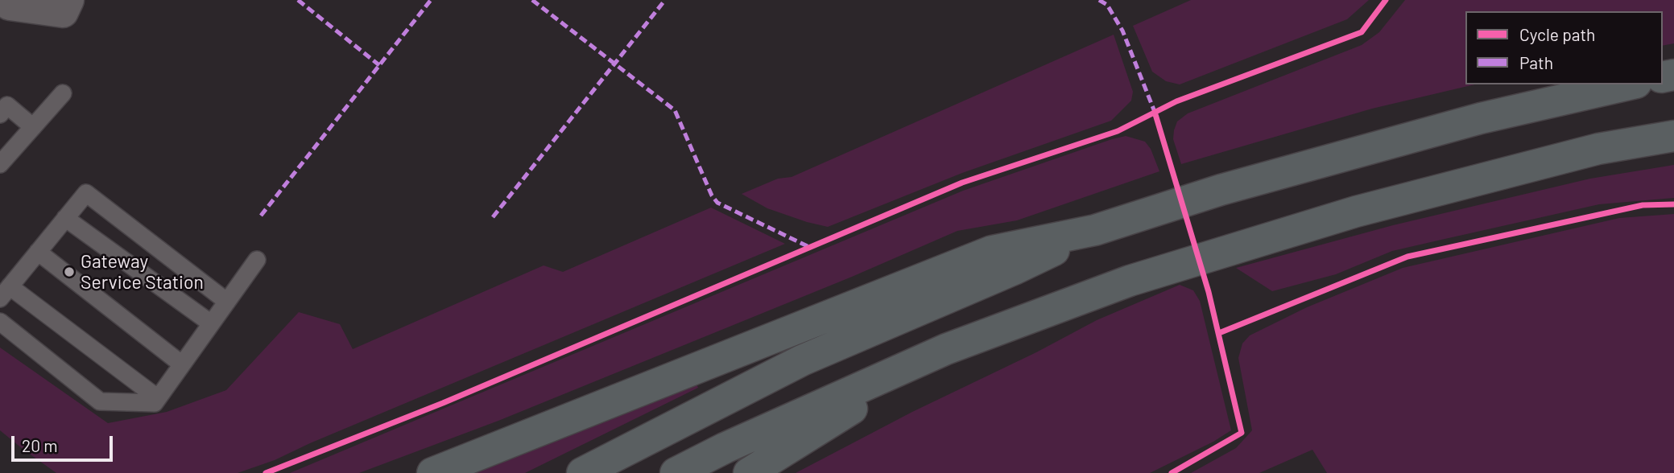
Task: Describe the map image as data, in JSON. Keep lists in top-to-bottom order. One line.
{"places":["Gateway Service Station"],"legend":["Cycle path","Path"],"scale_bar":"20 m"}
